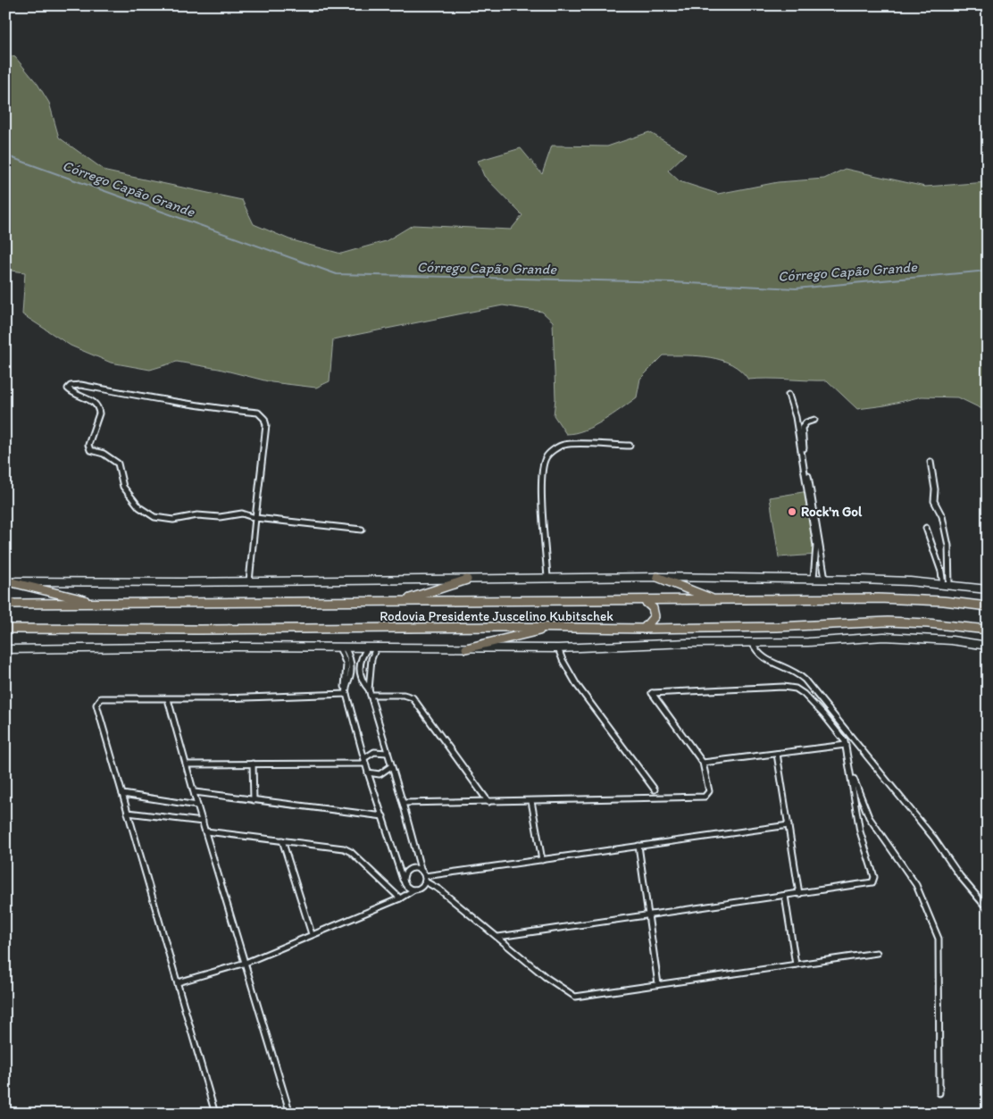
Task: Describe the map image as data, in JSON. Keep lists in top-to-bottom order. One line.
{"streets":{"highway":["Rodovia Presidente Juscelino Kubitschek"]},"water":["Córrego Capão Grande"],"places":["Rock'n Gol"]}
